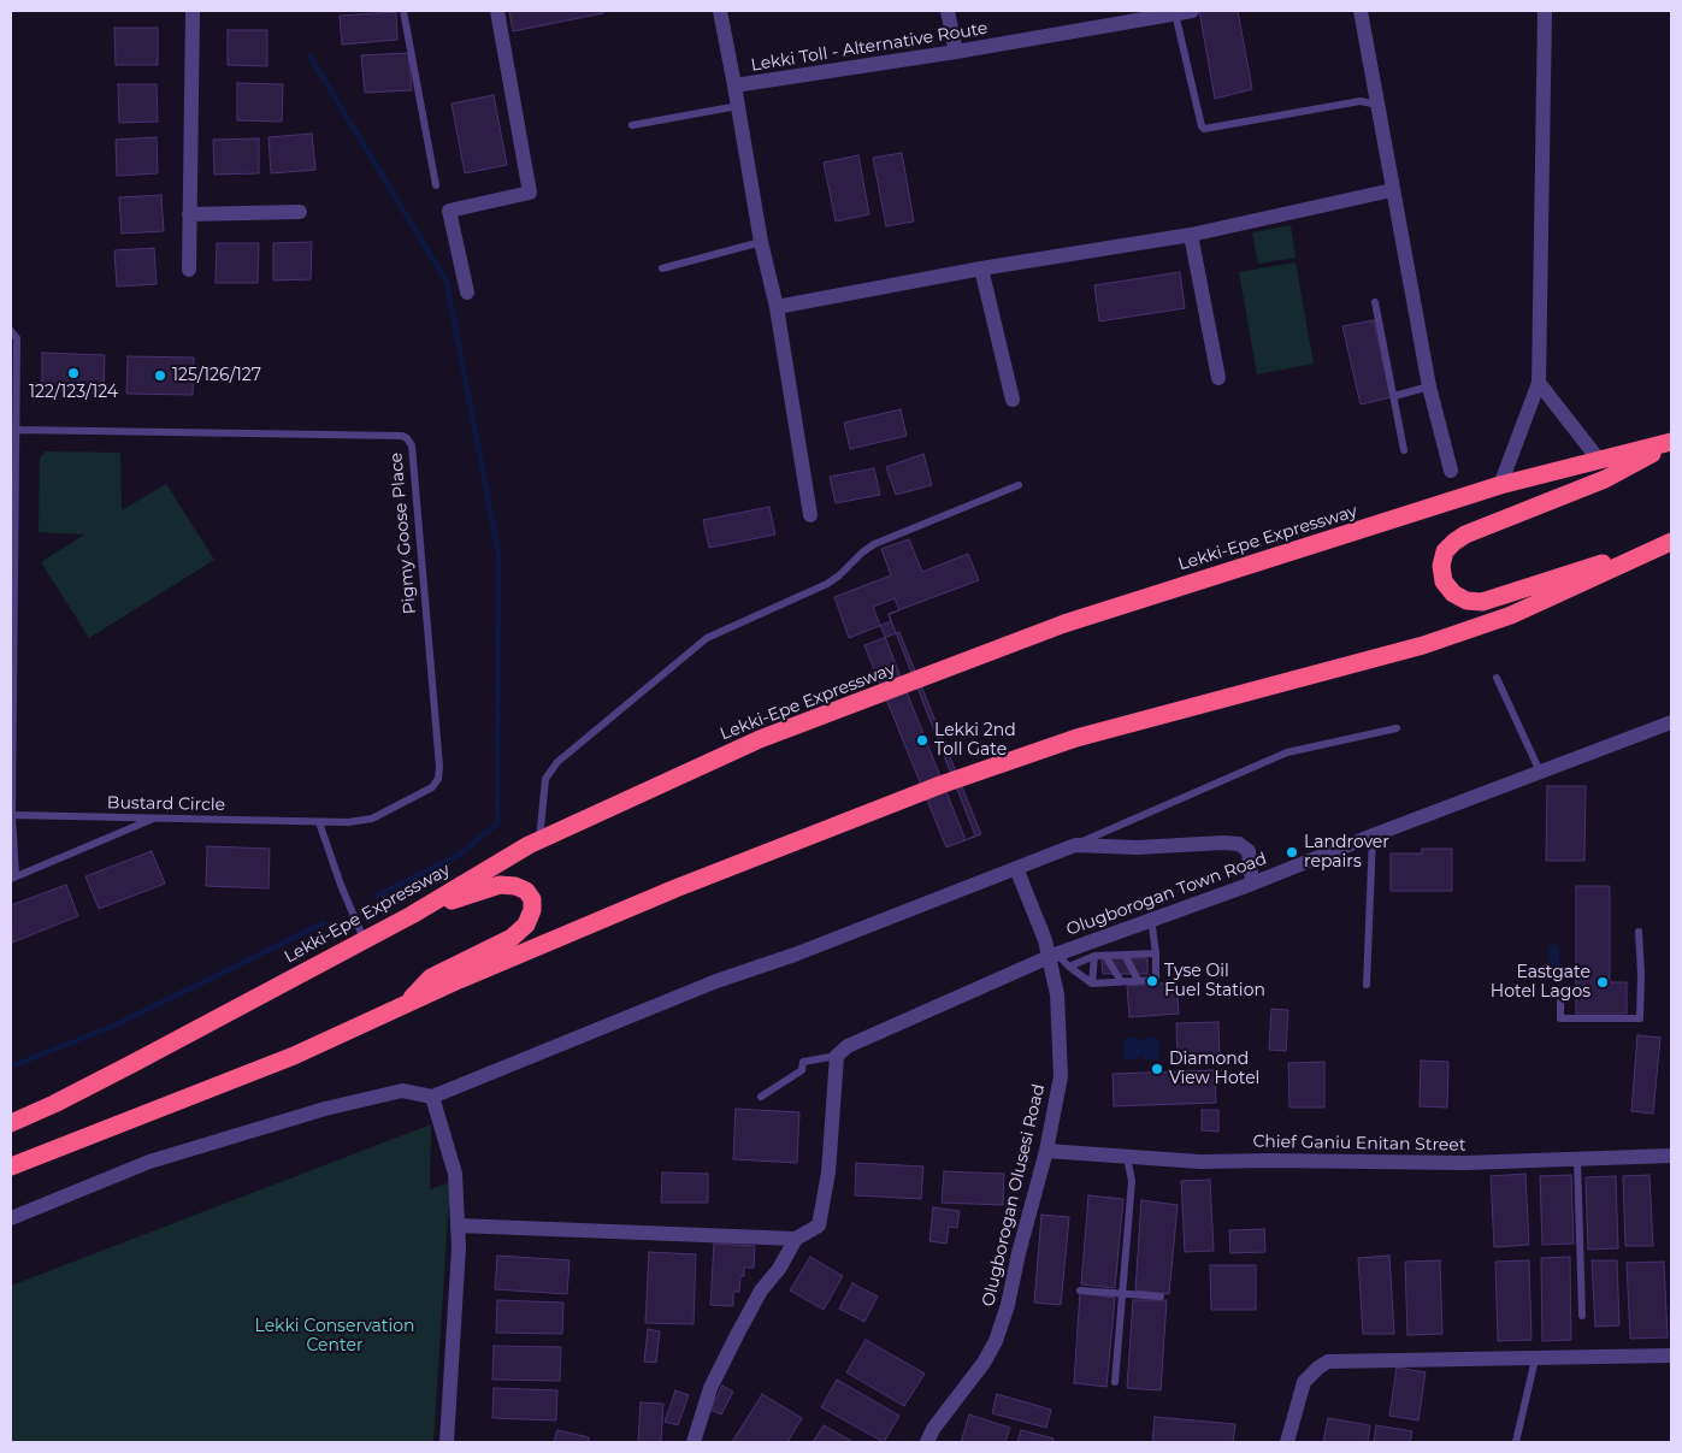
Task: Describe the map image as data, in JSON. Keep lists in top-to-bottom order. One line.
{"streets":{"highway":["Lekki-Epe Expressway"],"street":["Lekki Toll - Alternative Route","Olugborogan Town Road","Chief Ganiu Enitan Street","Olugborogan Olusesi Road"],"lane":["Pigmy Goose Place","Bustard Circle"]},"crossings":[["Pigmy Goose Place","Bustard Circle"],["Olugborogan Town Road","Olugborogan Olusesi Road"],["Chief Ganiu Enitan Street","Olugborogan Olusesi Road"]],"parks":["Lekki Conservation Center"],"places":["122/123/124","125/126/127","Lekki 2nd Toll Gate","Landrover repairs","Tyse Oil Fuel Station","Eastgate Hotel Lagos","Diamond View Hotel"]}
